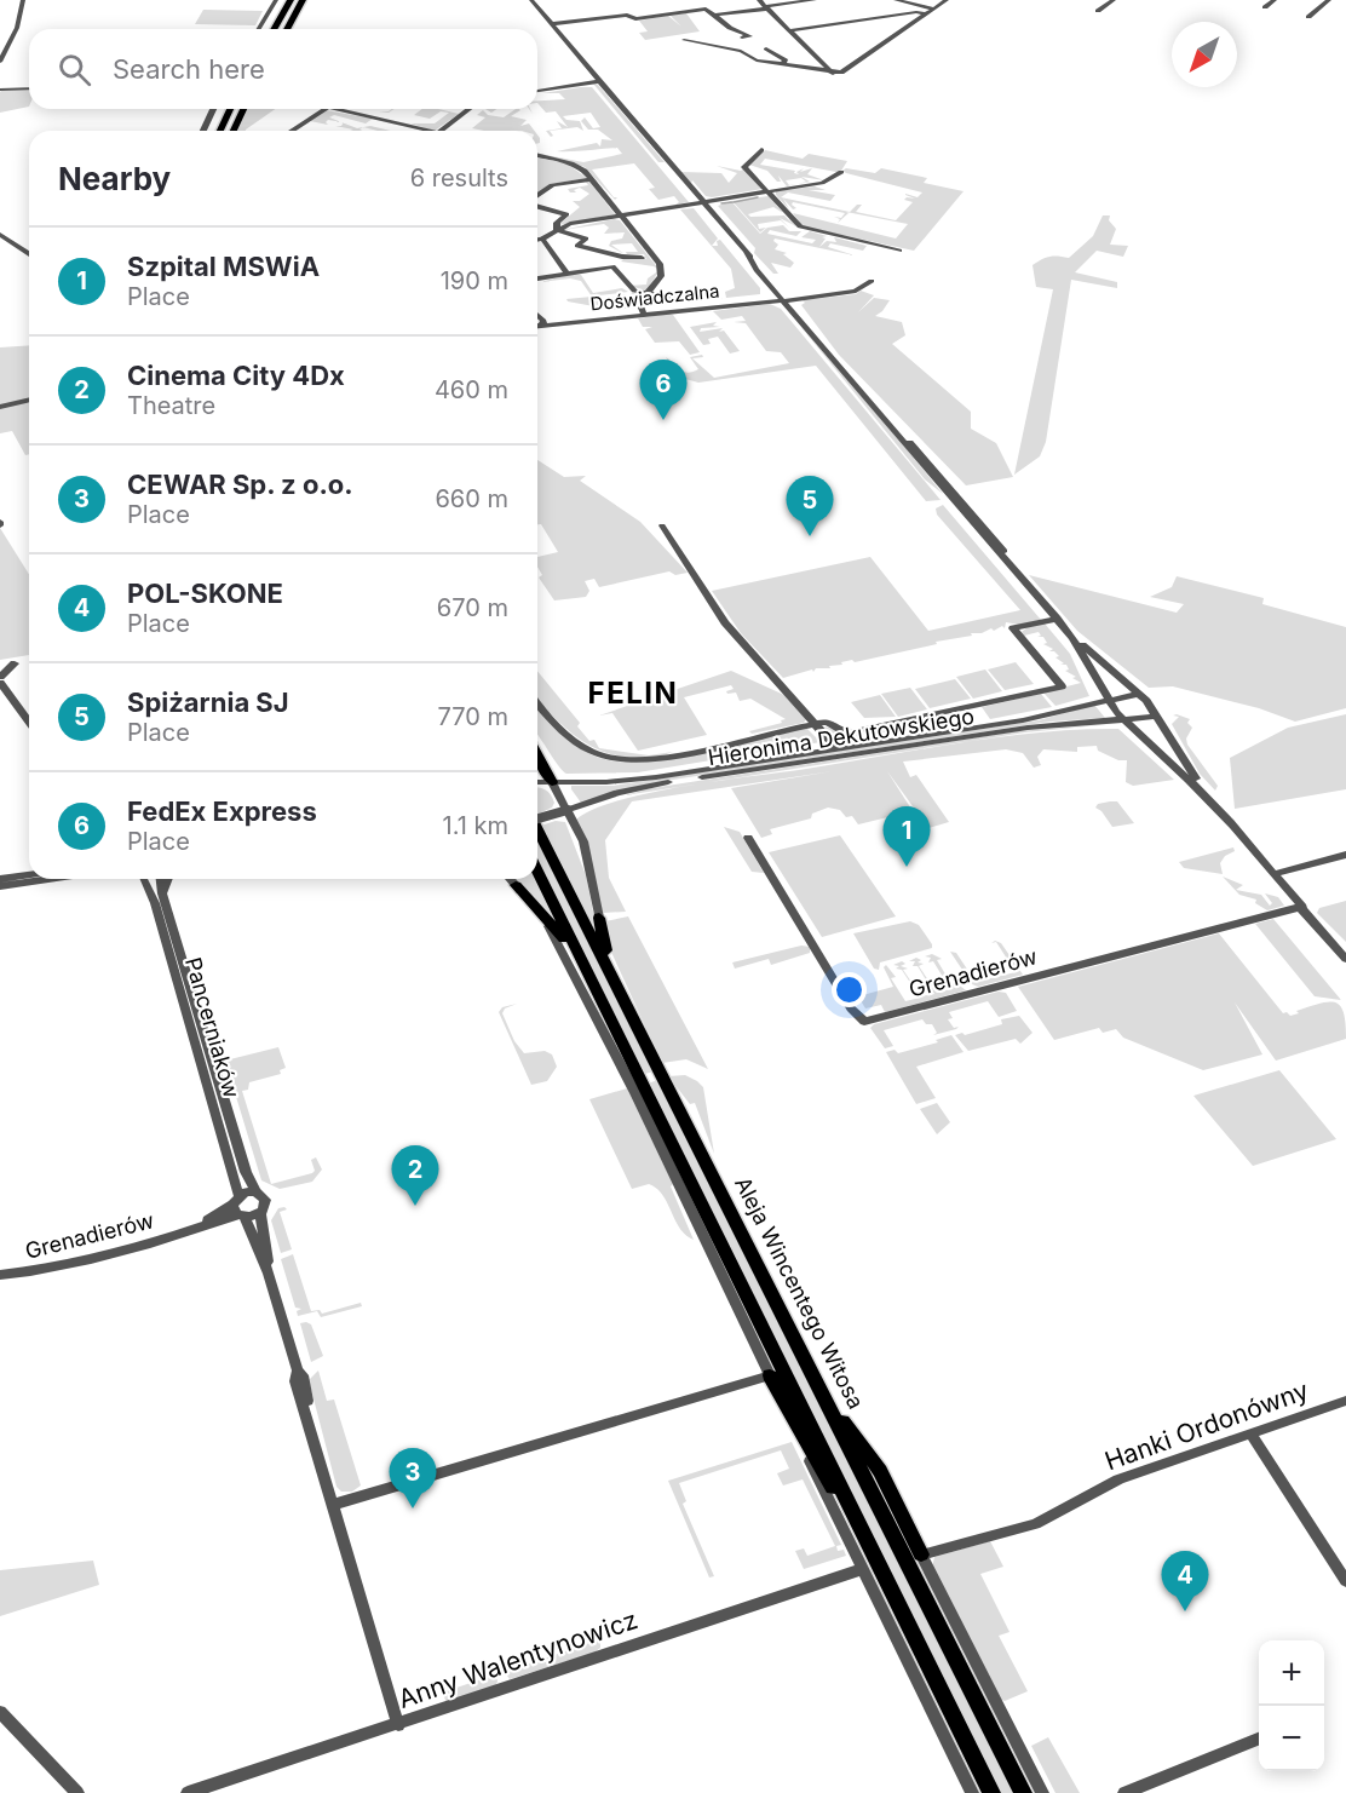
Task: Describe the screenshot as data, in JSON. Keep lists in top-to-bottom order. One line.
{"streets":{"main road":["Aleja Wincentego Witosa"],"street":["Doświadczalna","Hieronima Dekutowskiego","Grenadierów","Pancerniaków","Hanki Ordonówny","Anny Walentynowicz"]},"crossings":[["Grenadierów","Pancerniaków"],["Pancerniaków","Anny Walentynowicz"]],"districts":["FELIN"],"north":"bottom left","page":{"search":"Search here","heading":["Nearby","6 results"],"list":[{"mark":"1","name":"Szpital MSWiA","note":"Place","value":"190 m"},{"mark":"2","name":"Cinema City 4Dx","note":"Theatre","value":"460 m"},{"mark":"3","name":"CEWAR Sp. z o.o.","note":"Place","value":"660 m"},{"mark":"4","name":"POL-SKONE","note":"Place","value":"670 m"},{"mark":"5","name":"Spiżarnia SJ","note":"Place","value":"770 m"},{"mark":"6","name":"FedEx Express","note":"Place","value":"1.1 km"}],"pins":["6","5","1","2","3","4"],"map_buttons":["+","−"]}}
